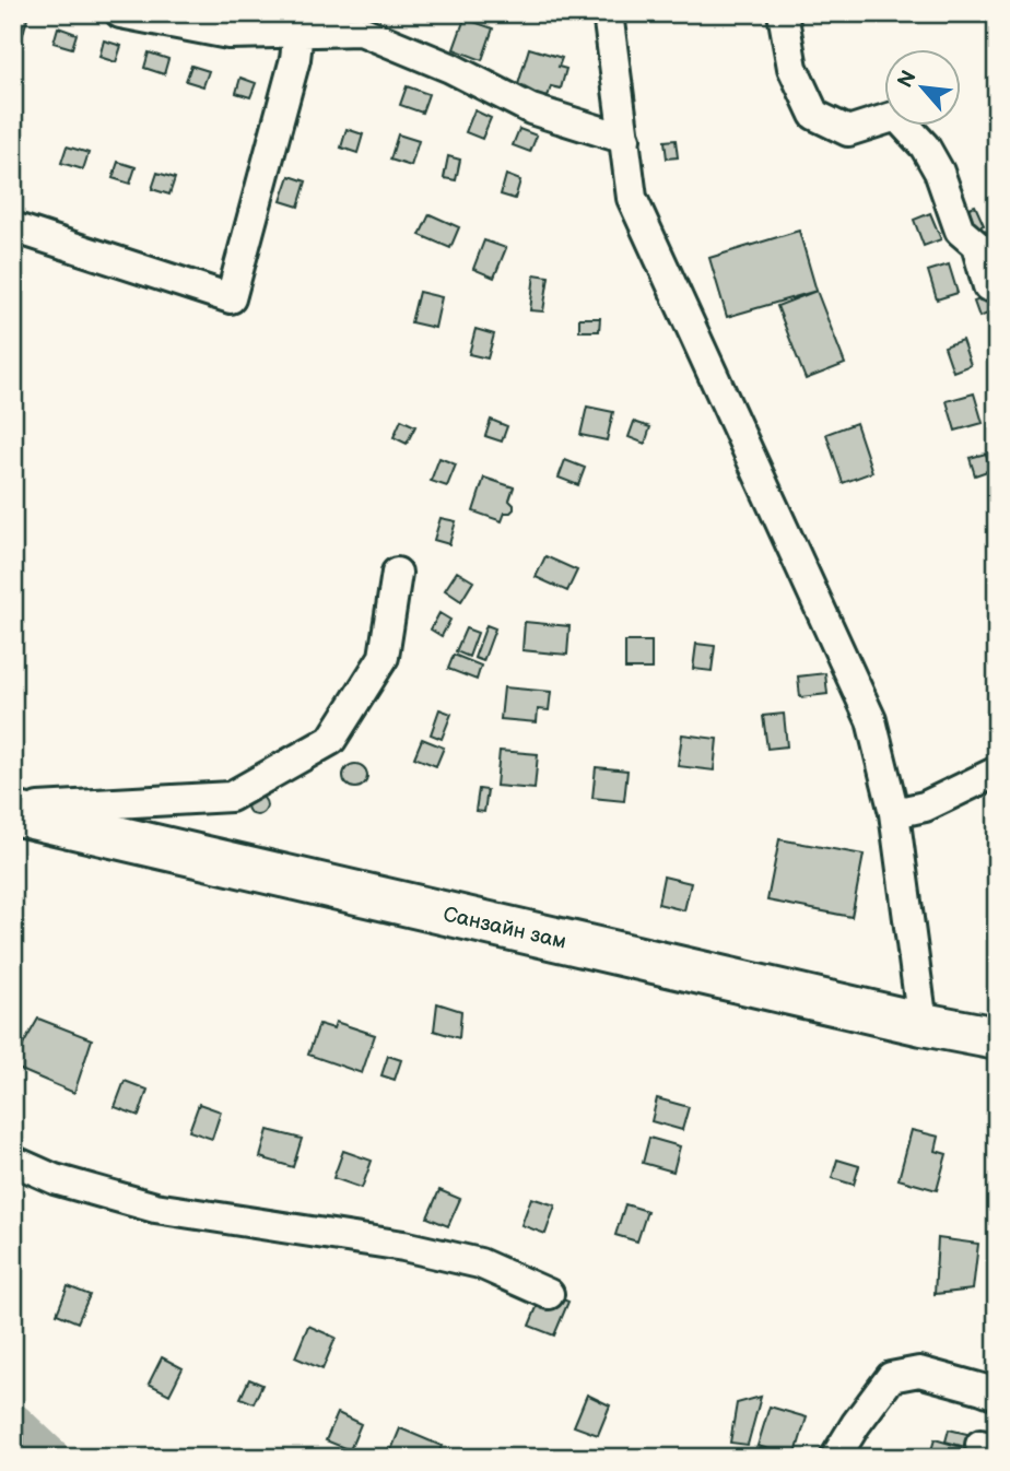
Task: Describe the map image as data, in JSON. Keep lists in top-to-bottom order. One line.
{"streets":{"main road":["Санзайн зам"]},"north":"top left"}
